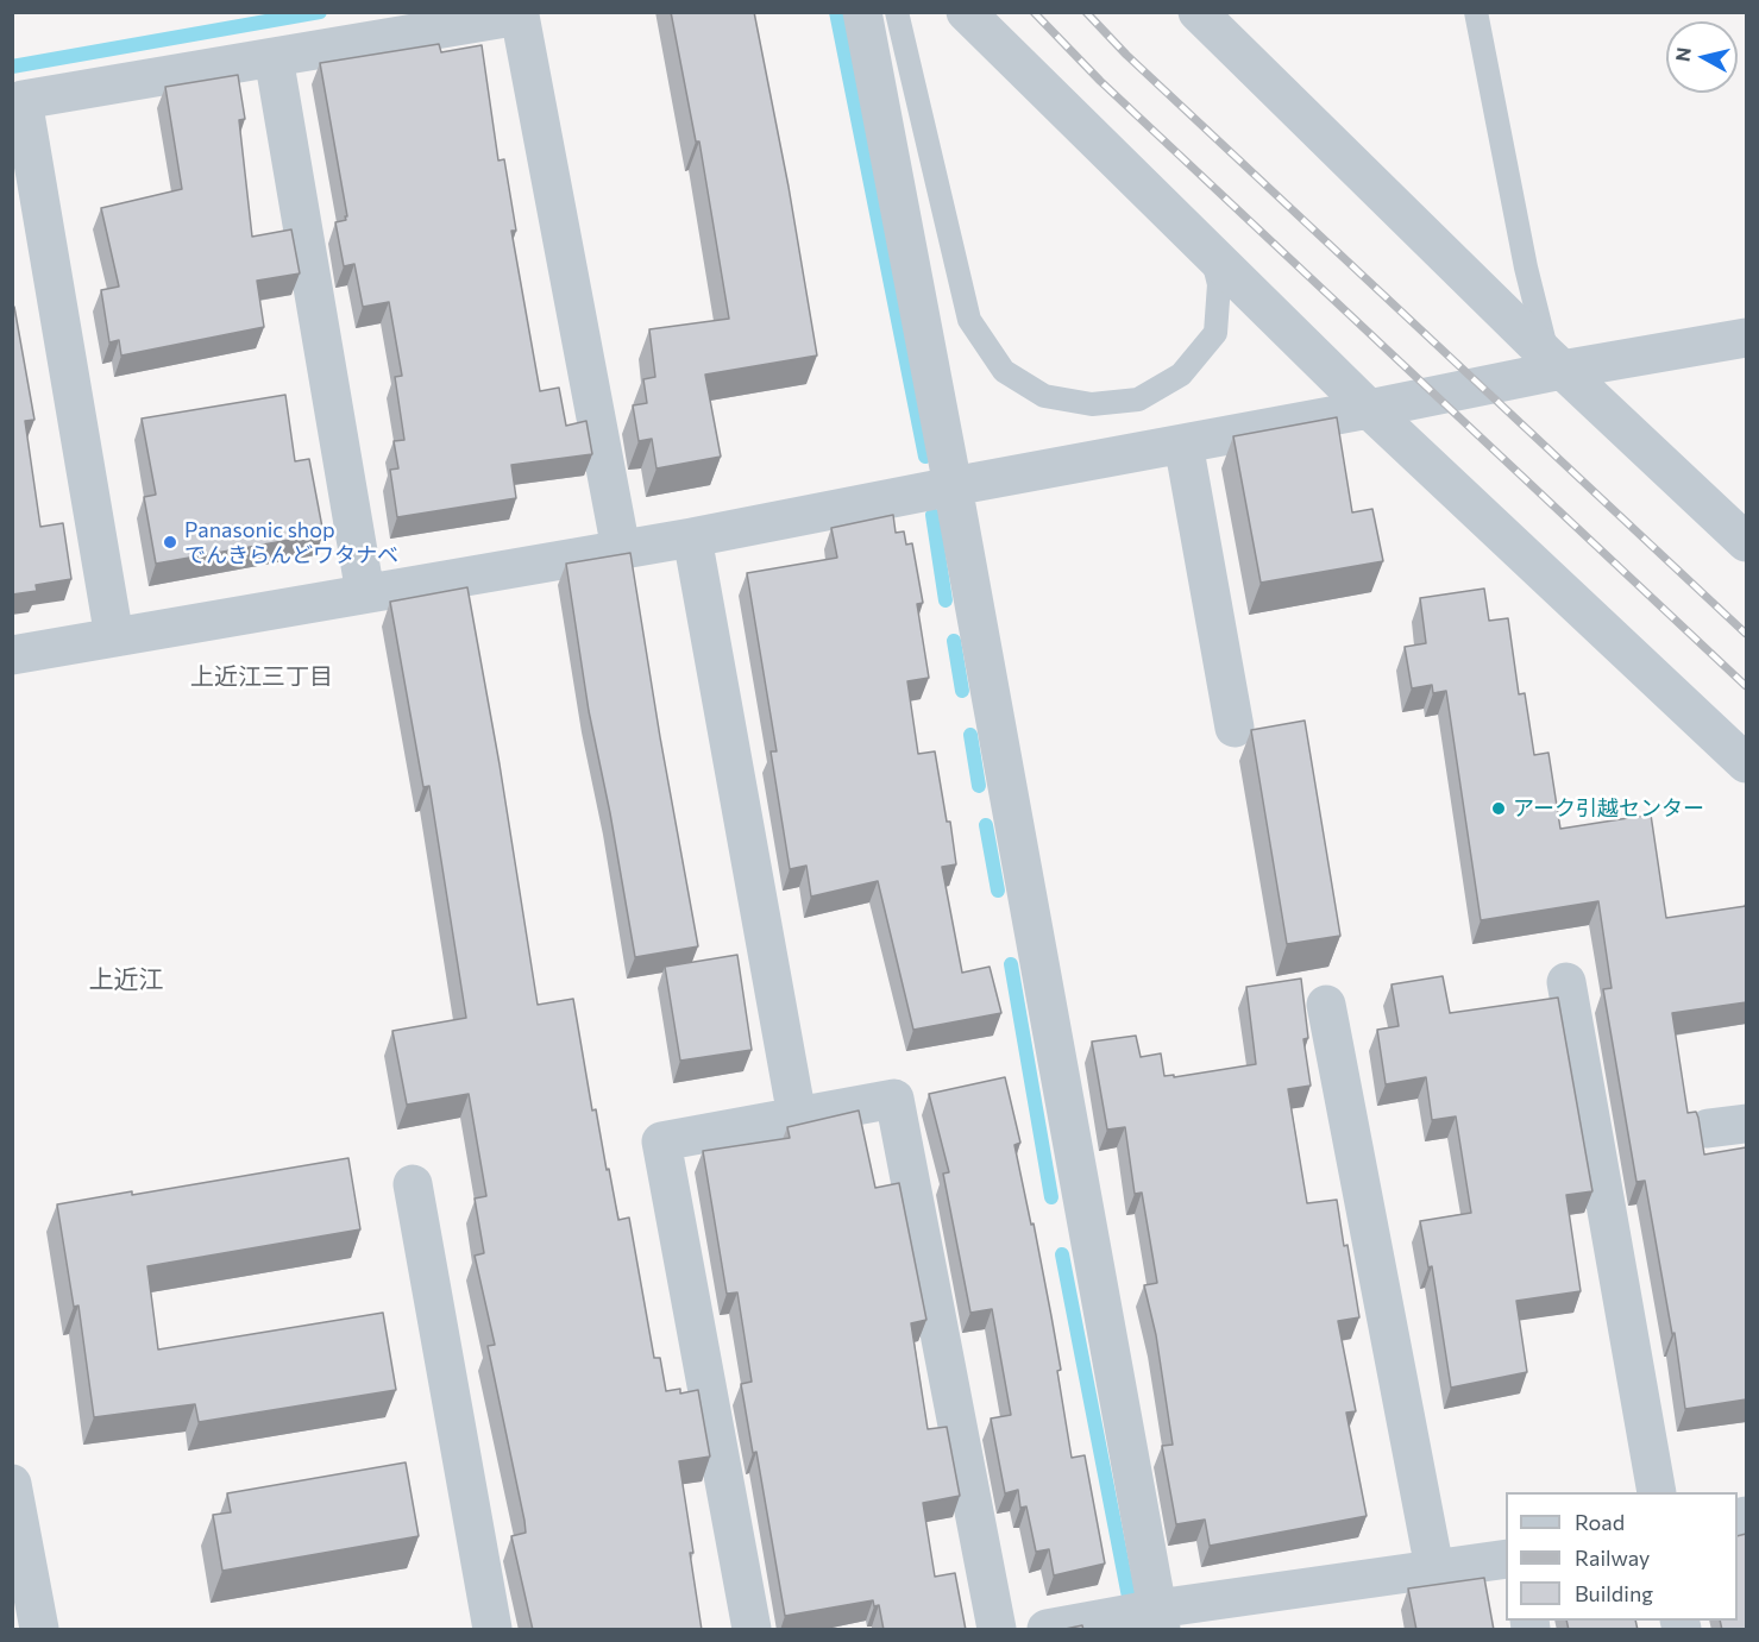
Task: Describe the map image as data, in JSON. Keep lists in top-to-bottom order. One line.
{"districts":["上近江三丁目","上近江"],"places":["Panasonic shop でんきらんどワタナベ","アーク引越センター"],"legend":["Road","Railway","Building"],"north":"left"}
